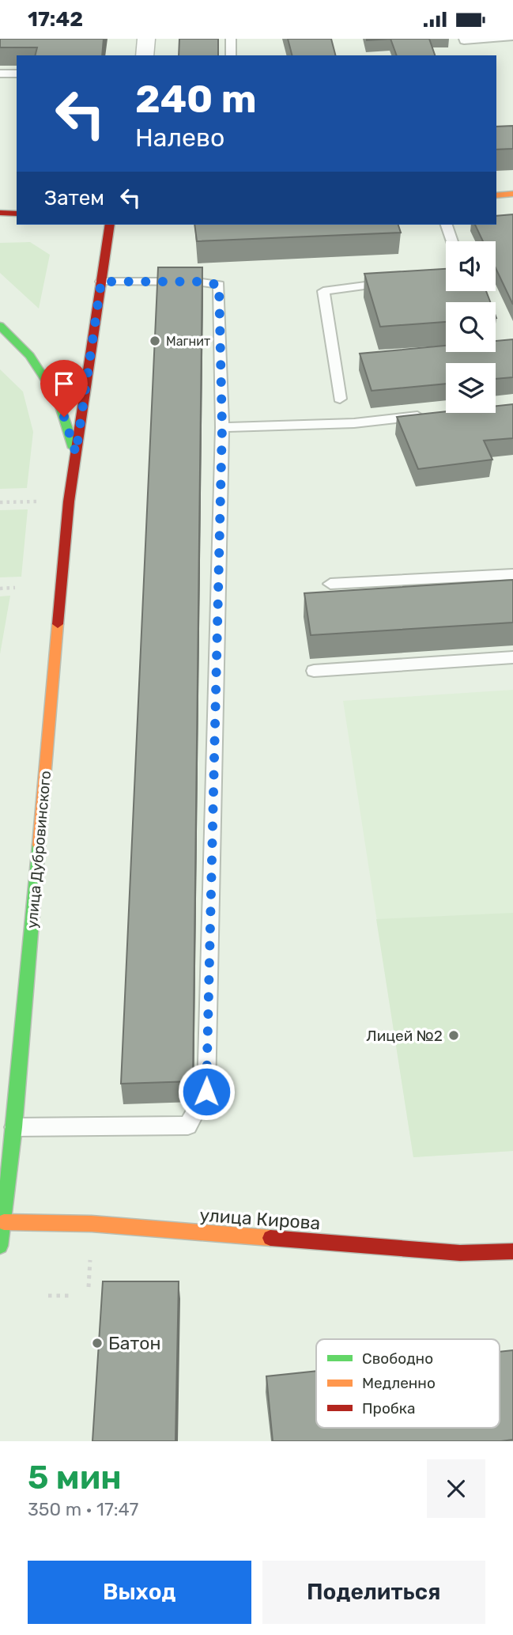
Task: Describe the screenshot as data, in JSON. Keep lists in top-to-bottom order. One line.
{"streets":{"main road":["улица Дубровинского","улица Кирова"]},"crossings":[["улица Дубровинского","улица Кирова"]],"places":["Магнит","Лицей №2","Батон"],"legend":["Свободно","Медленно","Пробка"],"page":{"status":"17:42","turn":["240 m","Налево"],"then":"Затем","heading":["5 мин","350 m · 17:47"],"buttons":["Выход","Поделиться"]}}
